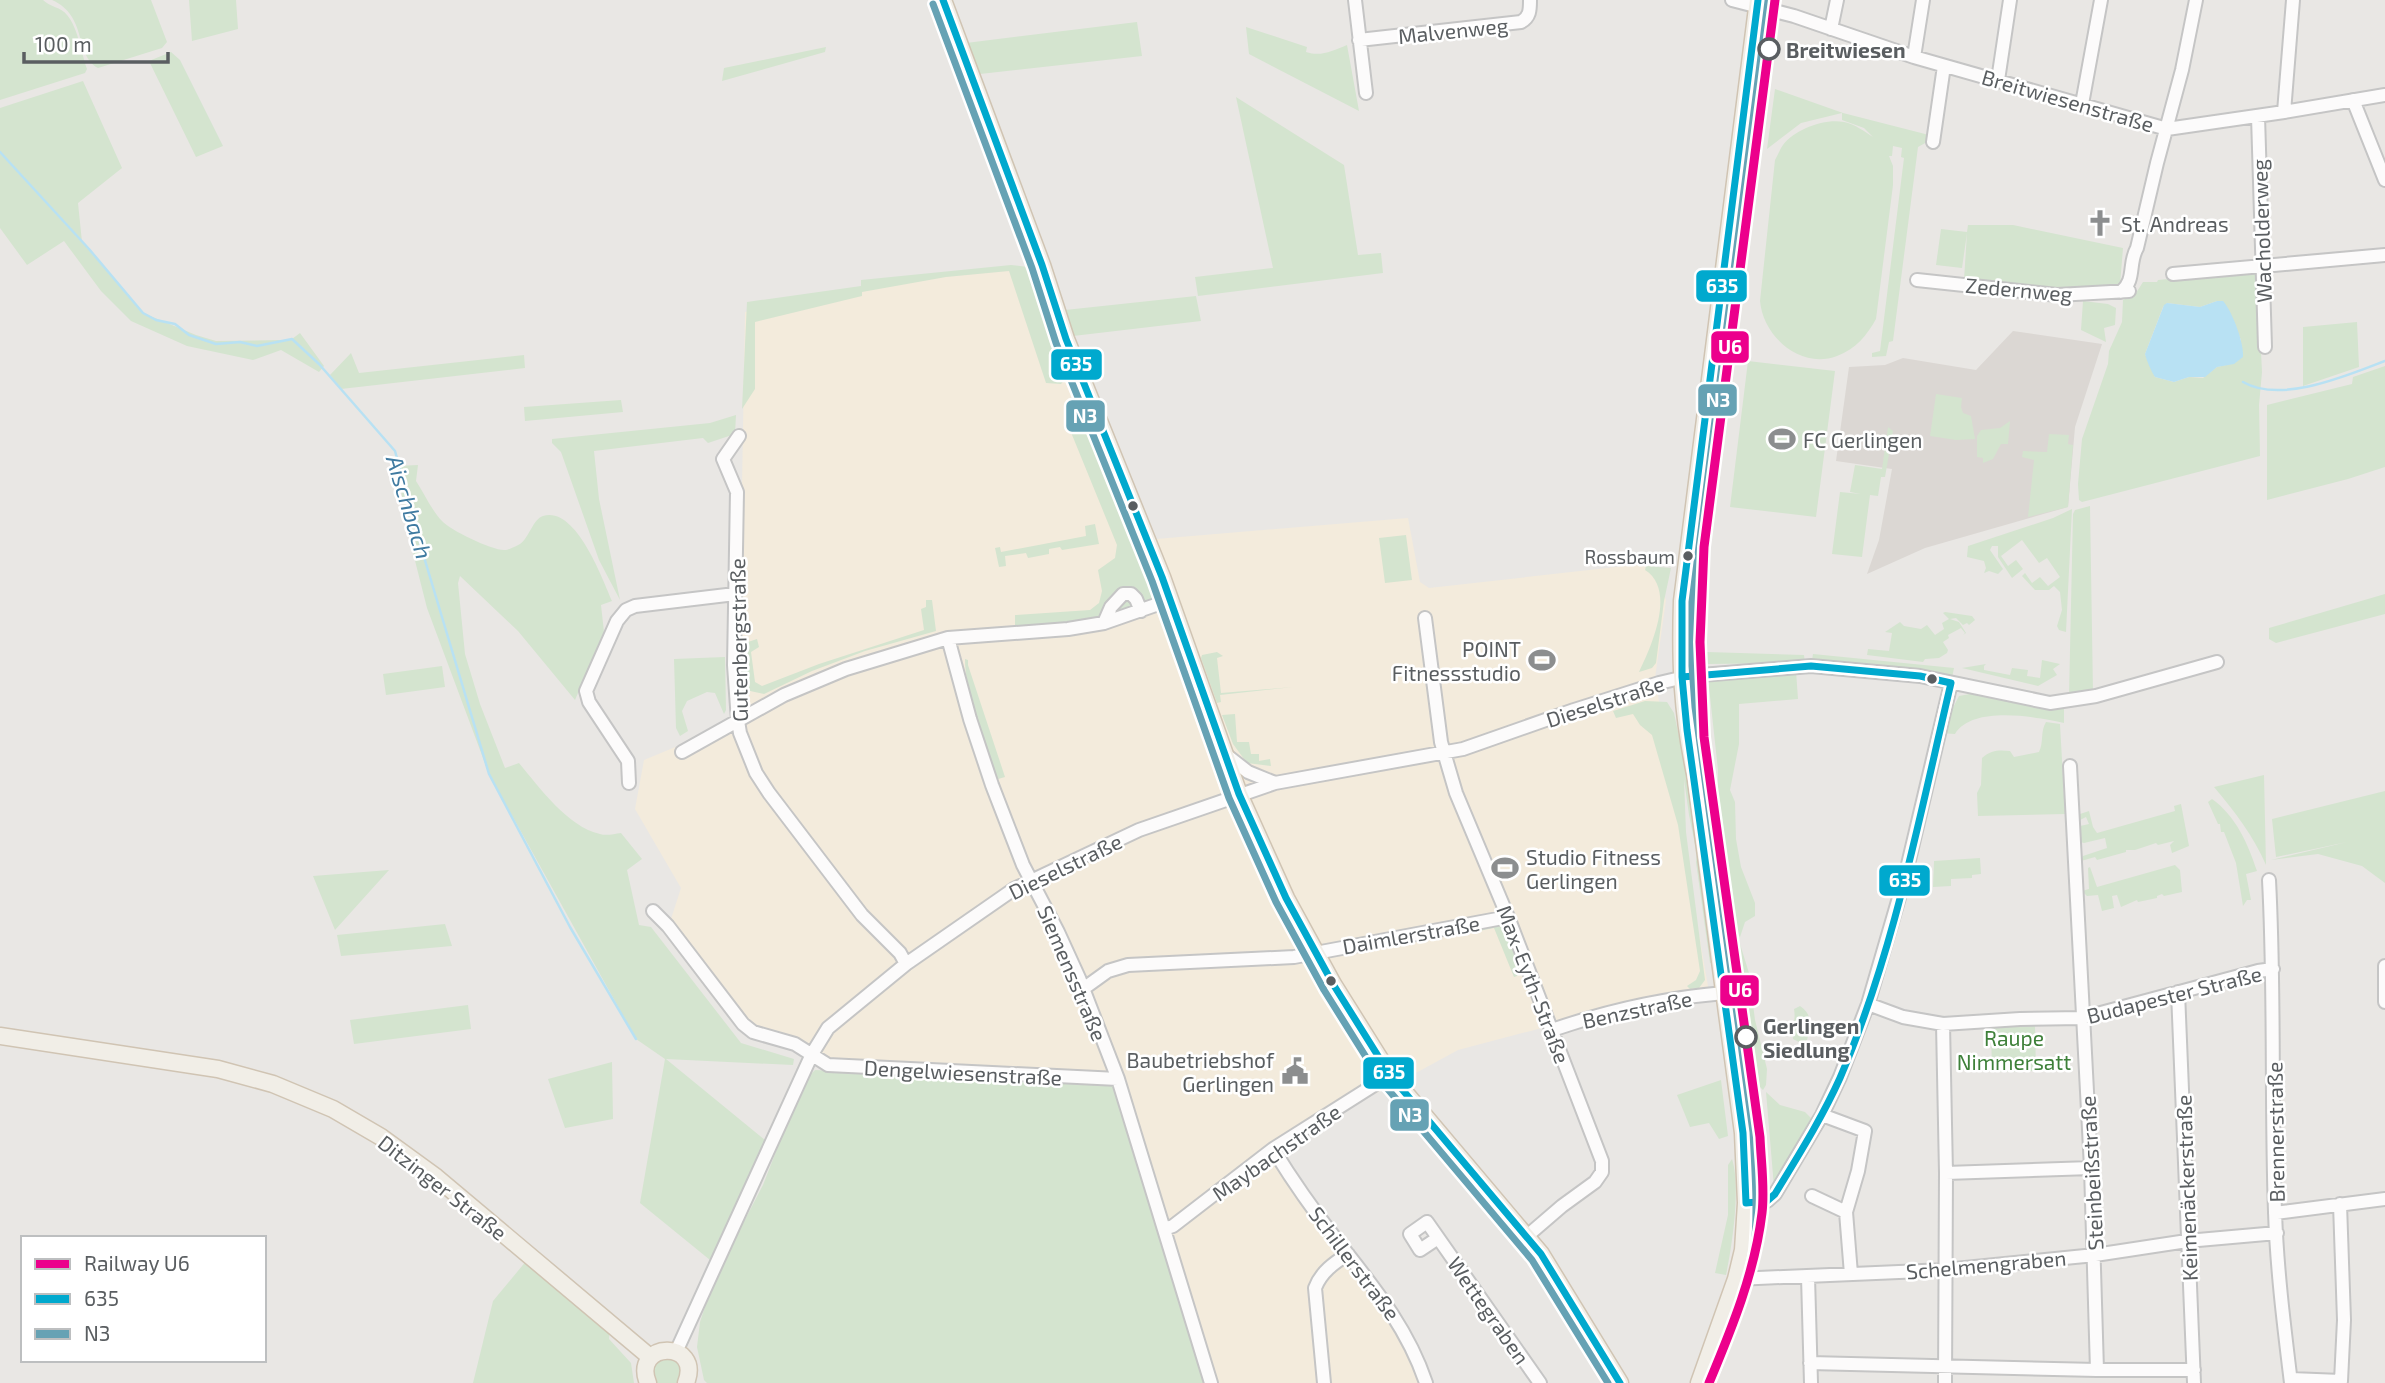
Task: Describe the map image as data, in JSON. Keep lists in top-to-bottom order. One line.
{"streets":{"main road":["Ditzinger Straße"],"street":["Malvenweg","Breitwiesenstraße","Wacholderweg","Zedernweg","Gutenbergstraße","Dieselstraße","Daimlerstraße","Siemensstraße","Max-Eyth-Straße","Budapester Straße","Benzstraße","Dengelwiesenstraße","Brennerstraße","Maybachstraße","Steinbeißstraße","Keimenäckerstraße","Schillerstraße","Schelmengraben","Wettegraben"]},"crossings":[["Breitwiesenstraße","Wacholderweg"],["Breitwiesenstraße","Zedernweg"],["Gutenbergstraße","Dieselstraße"],["Dieselstraße","Siemensstraße"],["Dieselstraße","Max-Eyth-Straße"],["Dieselstraße","Dengelwiesenstraße"],["Daimlerstraße","Siemensstraße"],["Daimlerstraße","Max-Eyth-Straße"],["Siemensstraße","Dengelwiesenstraße"],["Siemensstraße","Maybachstraße"],["Max-Eyth-Straße","Benzstraße"],["Budapester Straße","Brennerstraße"],["Budapester Straße","Steinbeißstraße"],["Budapester Straße","Keimenäckerstraße"],["Brennerstraße","Schelmengraben"],["Maybachstraße","Schillerstraße"],["Steinbeißstraße","Schelmengraben"],["Keimenäckerstraße","Schelmengraben"]],"water":["Aischbach"],"parks":["Raupe Nimmersatt"],"places":{"other":["Breitwiesen","Rossbaum","Gerlingen Siedlung"],"church":["St. Andreas"],"sports":["FC Gerlingen","POINT Fitnessstudio","Studio Fitness Gerlingen"],"public building":["Baubetriebshof Gerlingen"]},"lines":["rail line U6","transit line 635","transit line N3"],"legend":["Railway U6","635","N3"],"scale_bar":"100 m"}
